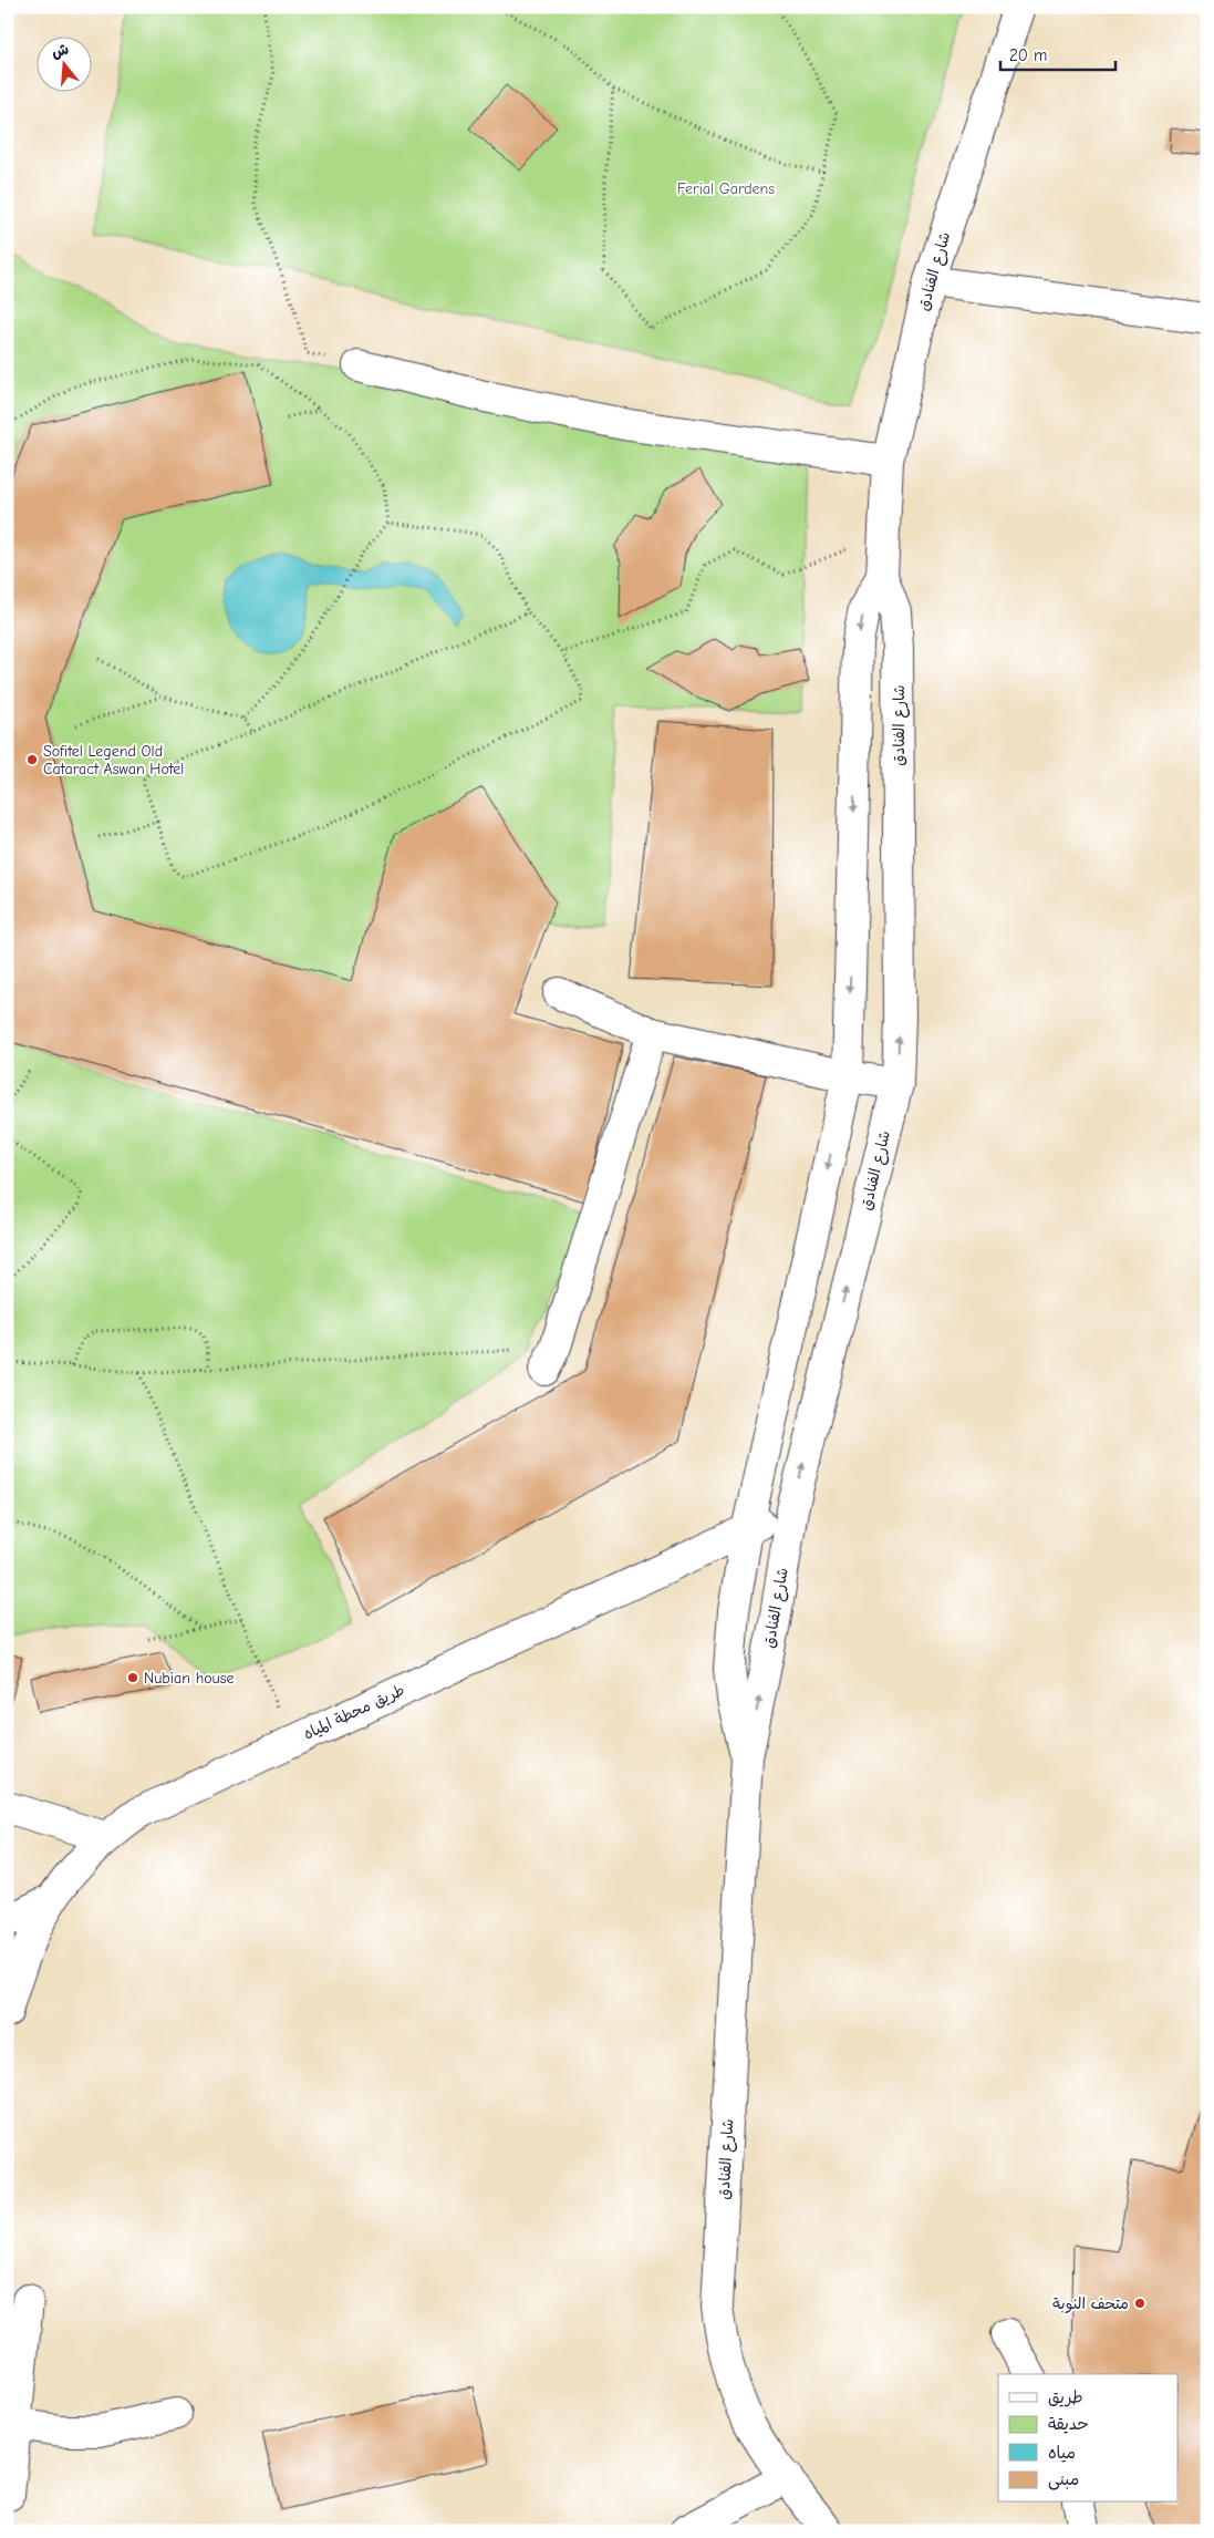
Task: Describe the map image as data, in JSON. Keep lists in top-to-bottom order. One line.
{"streets":{"street":["شارع الفنادق","طريق محطة المياه"]},"crossings":[["شارع الفنادق","طريق محطة المياه"]],"parks":["Ferial Gardens"],"places":["Sofitel Legend Old Cataract Aswan Hotel","Nubian house","متحف النوبة"],"legend":["طريق","حديقة","مياه","مبنى"],"scale_bar":"20 m","north":"top"}
